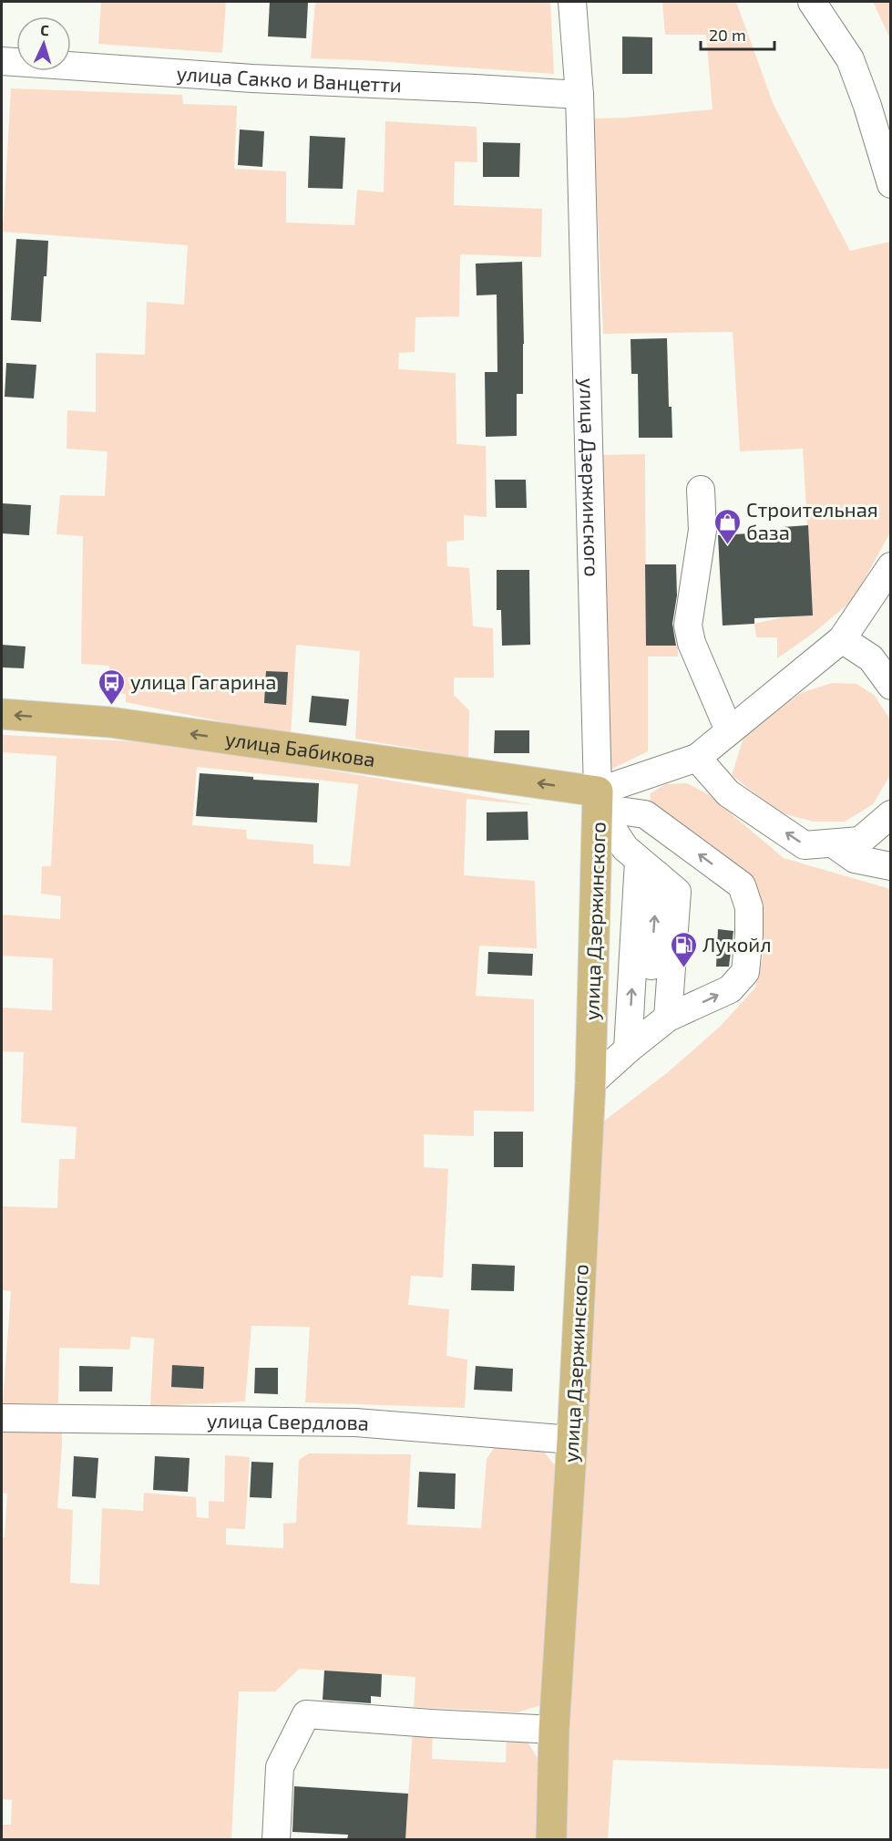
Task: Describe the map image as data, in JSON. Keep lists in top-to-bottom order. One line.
{"streets":{"main road":["улица Дзержинского","улица Бабикова"],"street":["улица Сакко и Ванцетти","улица Свердлова"]},"crossings":[["улица Сакко и Ванцетти","улица Дзержинского"],["улица Дзержинского","улица Бабикова"],["улица Дзержинского","улица Свердлова"]],"one_way":["улица Бабикова"],"places":{"shop":["Строительная база"],"bus stop":["улица Гагарина"],"fuel station":["Лукойл"]},"scale_bar":"20 m","north":"top"}
